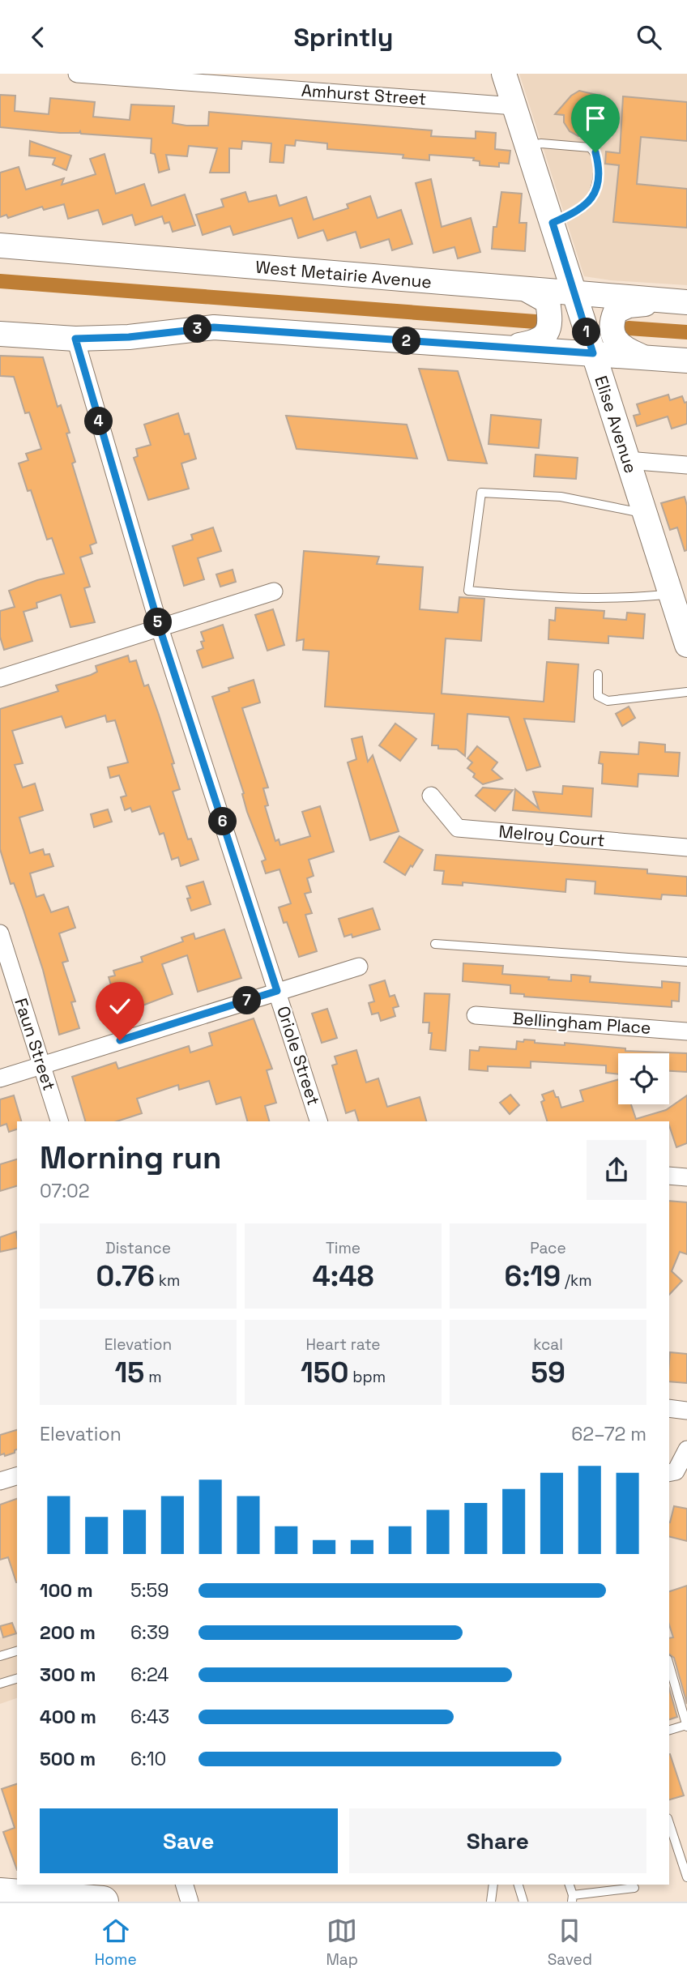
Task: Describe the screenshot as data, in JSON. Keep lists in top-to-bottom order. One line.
{"streets":{"main road":["West Metairie Avenue","Elise Avenue"],"street":["Amhurst Street","Melroy Court","Bellingham Place","Faun Street","Oriole Street"]},"crossings":[["Amhurst Street","Elise Avenue"],["West Metairie Avenue","Elise Avenue"]],"page":{"header":"Sprintly","pins":["3","1","2","4","5","6","7"],"heading":["Morning run","07:02"],"stats":[["Distance","0.76 km"],["Time","4:48"],["Pace","6:19 /km"],["Elevation","15 m"],["Heart rate","150 bpm"],["kcal","59"]],"chart":["Elevation","62–72 m"],"list":[{"name":"100 m","note":"5:59"},{"name":"200 m","note":"6:39"},{"name":"300 m","note":"6:24"},{"name":"400 m","note":"6:43"},{"name":"500 m","note":"6:10"}],"buttons":["Save","Share"],"tabs":["Home","Map","Saved"]}}
